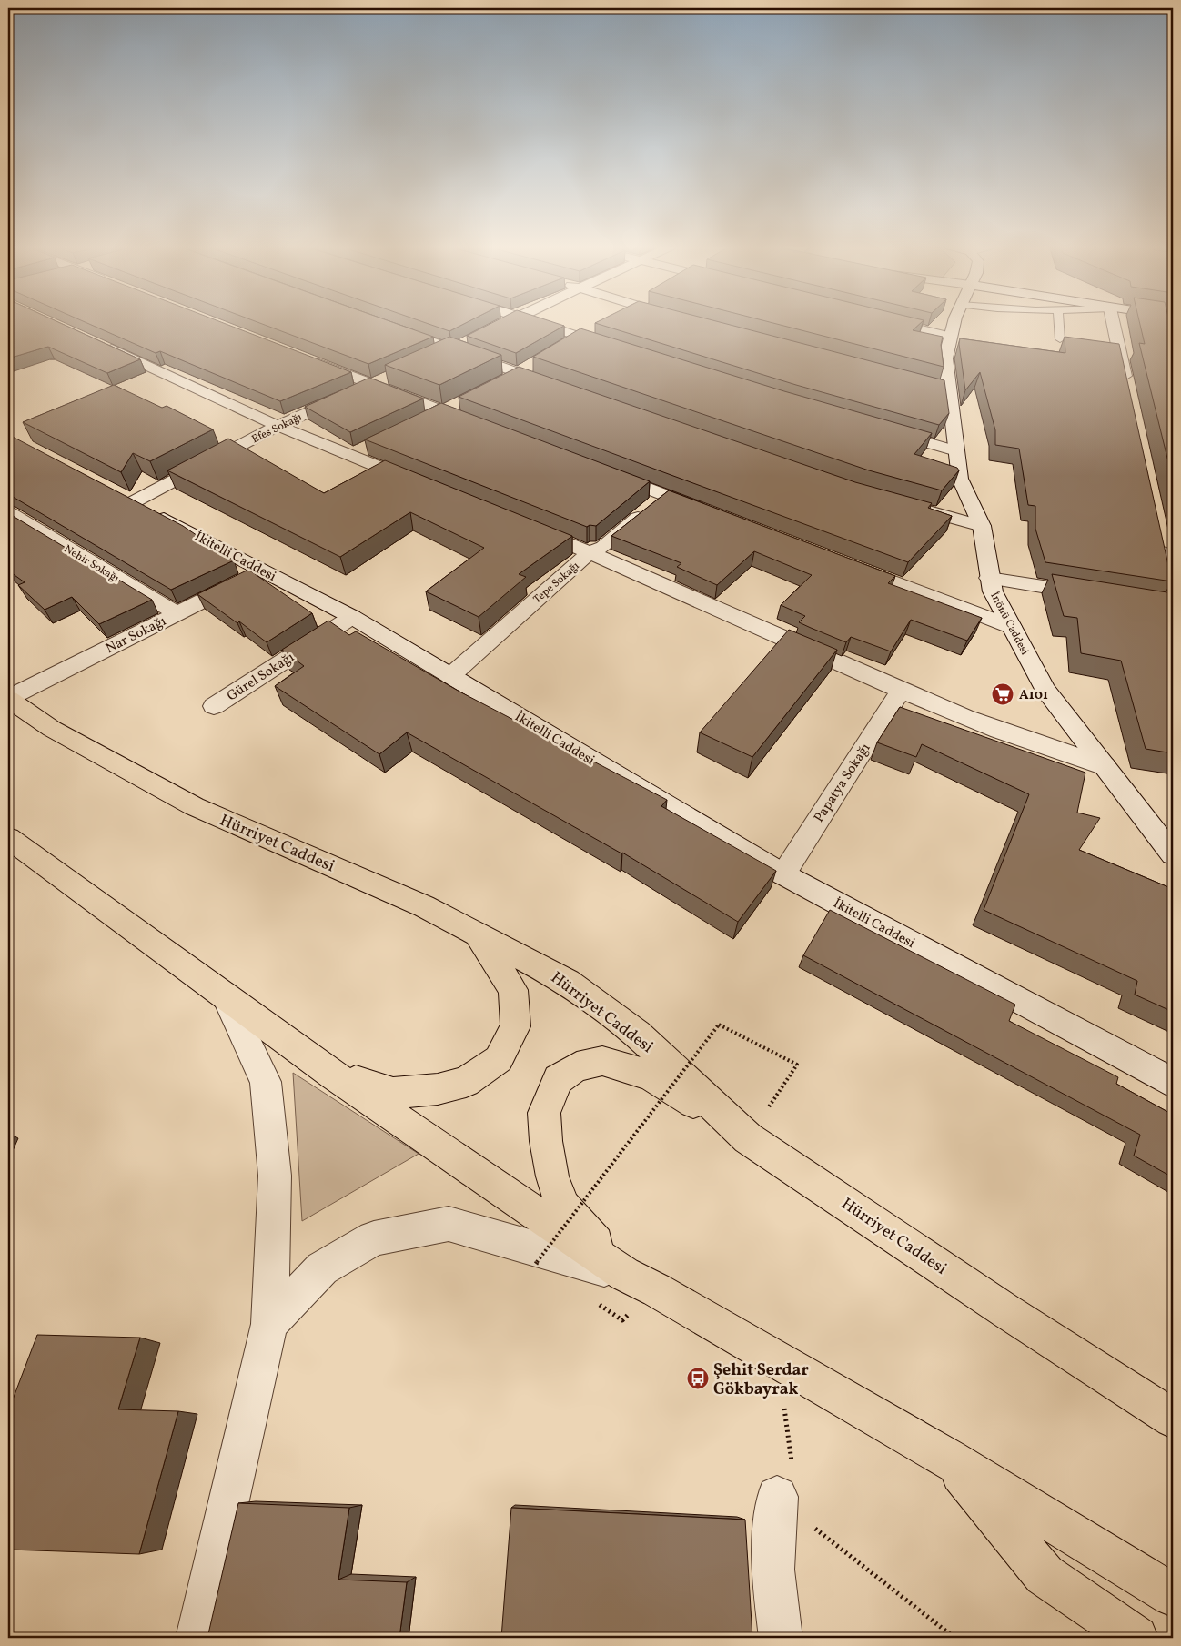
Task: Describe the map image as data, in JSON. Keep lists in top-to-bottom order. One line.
{"streets":{"main road":["Hürriyet Caddesi"],"street":["Efes Sokağı","İkitelli Caddesi","Nehir Sokağı","Tepe Sokağı","İnönü Caddesi","Nar Sokağı","Gürel Sokağı","Papatya Sokağı"]},"crossings":[["Efes Sokağı","İkitelli Caddesi"],["İkitelli Caddesi","Tepe Sokağı"],["İkitelli Caddesi","Nar Sokağı"],["İkitelli Caddesi","Gürel Sokağı"],["İkitelli Caddesi","Papatya Sokağı"],["Nehir Sokağı","Nar Sokağı"],["Nar Sokağı","Hürriyet Caddesi"]],"places":{"supermarket":["A101"],"bus stop":["Şehit Serdar Gökbayrak"]}}
